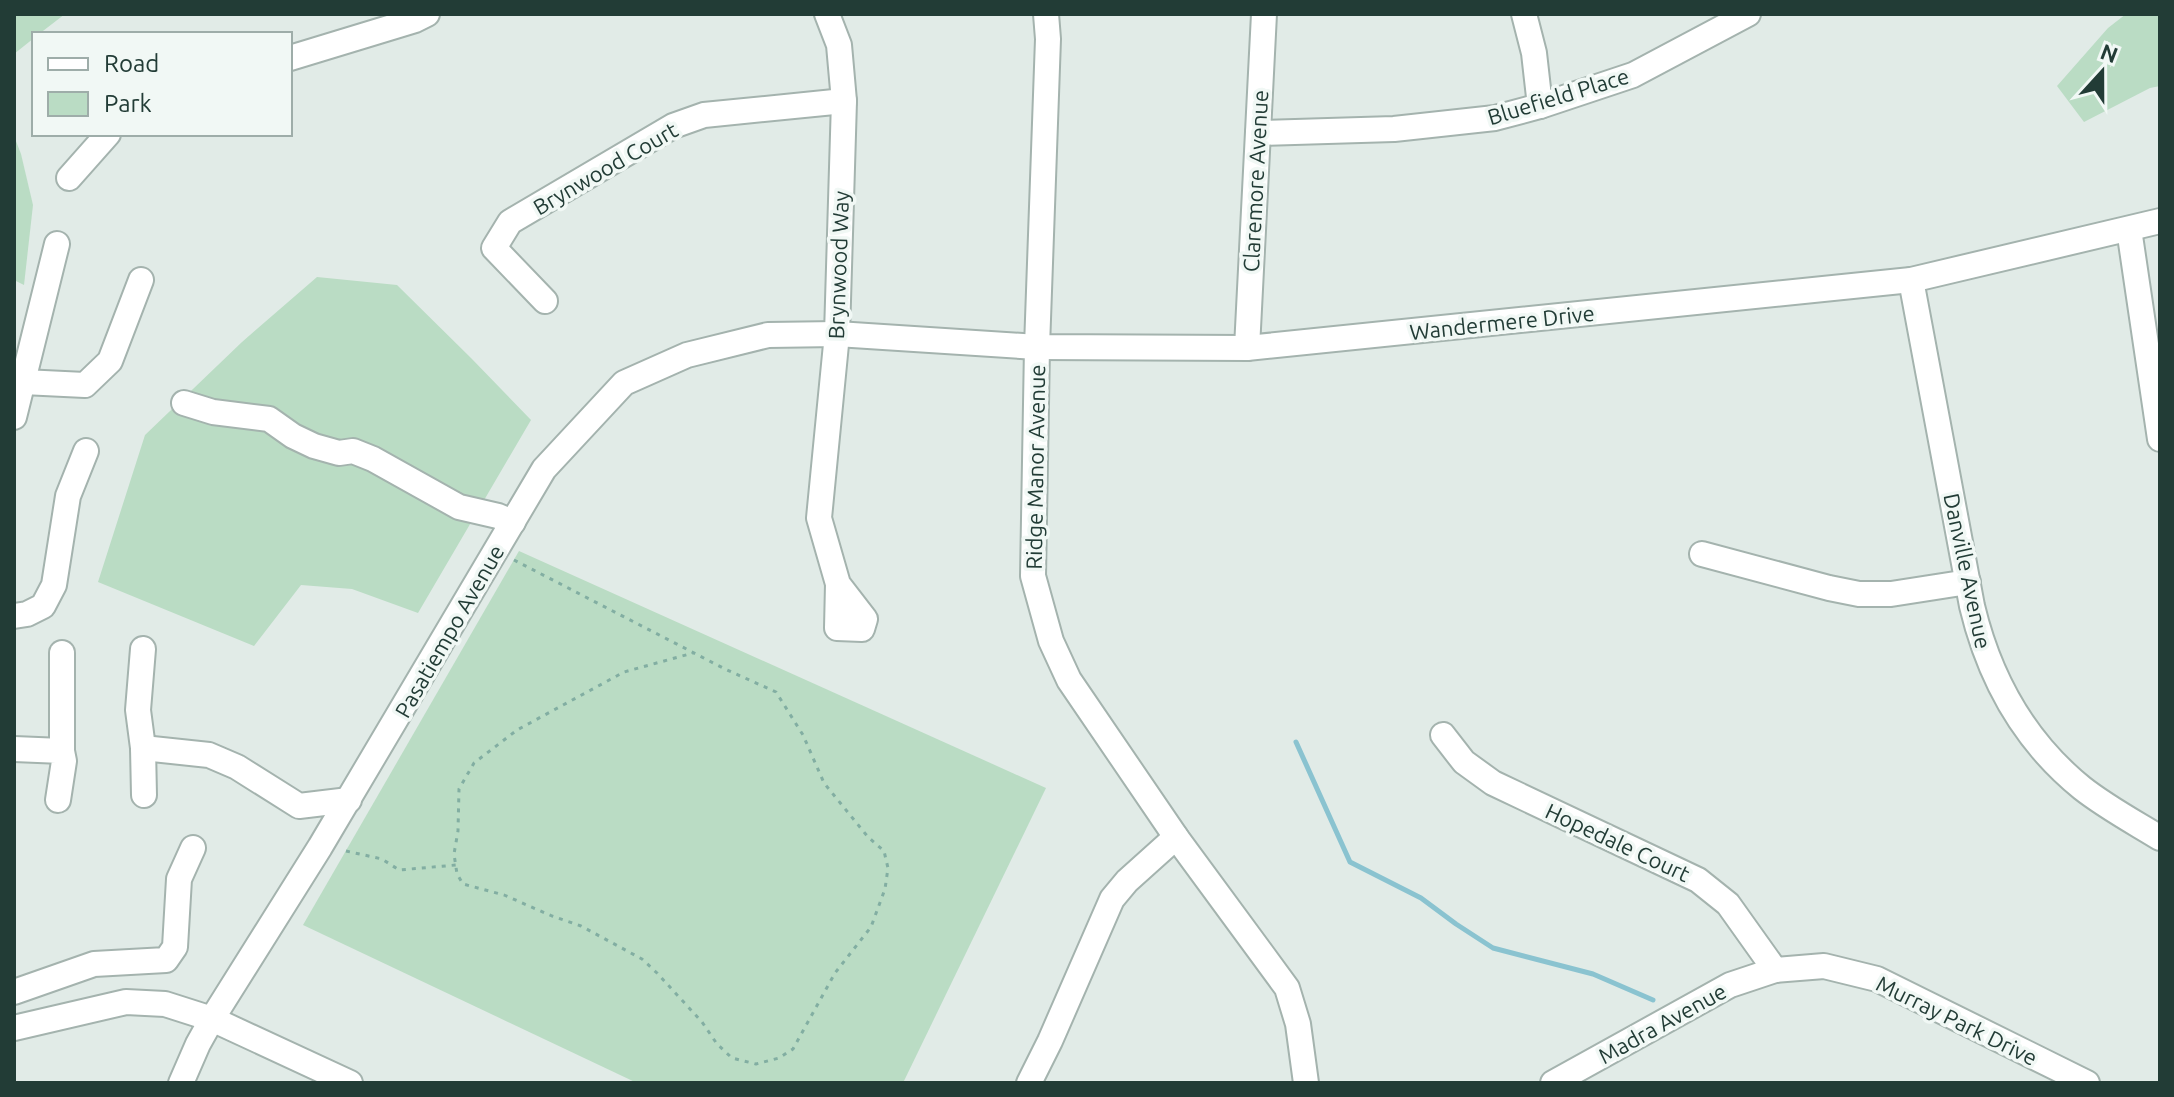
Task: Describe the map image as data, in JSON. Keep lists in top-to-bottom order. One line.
{"streets":{"street":["Bluefield Place","Brynwood Court","Claremore Avenue","Brynwood Way","Wandermere Drive","Ridge Manor Avenue","Danville Avenue","Pasatiempo Avenue","Hopedale Court","Murray Park Drive","Madra Avenue"]},"crossings":[["Bluefield Place","Claremore Avenue"],["Brynwood Court","Brynwood Way"],["Claremore Avenue","Wandermere Drive"],["Brynwood Way","Wandermere Drive"],["Brynwood Way","Pasatiempo Avenue"],["Wandermere Drive","Ridge Manor Avenue"],["Wandermere Drive","Danville Avenue"],["Wandermere Drive","Pasatiempo Avenue"],["Hopedale Court","Murray Park Drive"],["Hopedale Court","Madra Avenue"],["Murray Park Drive","Madra Avenue"]],"legend":["Road","Park"],"north":"top"}
